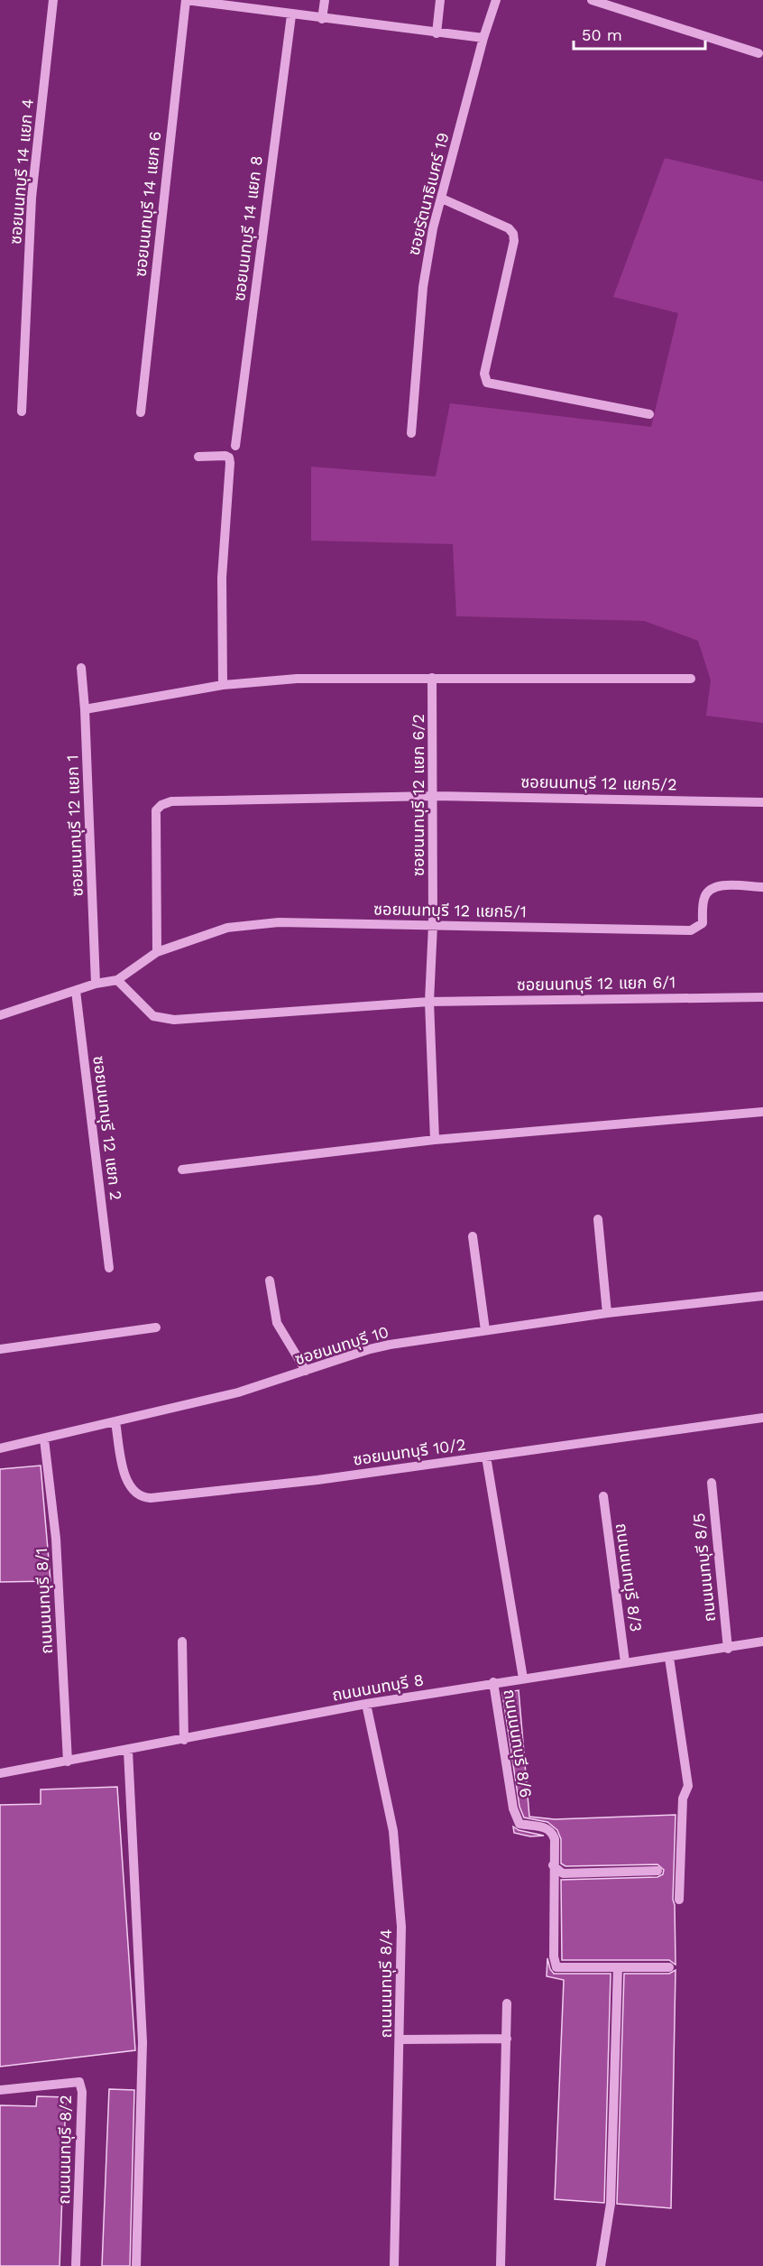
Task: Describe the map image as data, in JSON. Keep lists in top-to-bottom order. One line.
{"streets":{"street":["ซอยนนทบุรี 14 แยก 4","ซอยรัตนาธิเบศร์ 19","ซอยนนทบุรี 14 แยก 6","ซอยนนทบุรี 14 แยก 8","ซอยนนทบุรี 12 แยก5/2","ซอยนนทบุรี 12 แยก 6/2","ซอยนนทบุรี 12 แยก 1","ซอยนนทบุรี 12 แยก5/1","ซอยนนทบุรี 12 แยก 6/1","ซอยนนทบุรี 12 แยก 2","ซอยนนทบุรี 10","ซอยนนทบุรี 10/2","ถนนนนทบุรี 8/5","ถนนนนทบุรี 8/3","ถนนนนทบุรี 8/1","ถนนนนทบุรี 8","ถนนนนทบุรี 8/6","ถนนนนทบุรี 8/4","ถนนนนทบุรี 8/2"]},"crossings":[["ซอยนนทบุรี 12 แยก5/2","ซอยนนทบุรี 12 แยก 6/2"],["ซอยนนทบุรี 12 แยก5/2","ซอยนนทบุรี 12 แยก5/1"],["ซอยนนทบุรี 12 แยก 6/2","ซอยนนทบุรี 12 แยก5/1"],["ซอยนนทบุรี 12 แยก 6/2","ซอยนนทบุรี 12 แยก 6/1"],["ซอยนนทบุรี 12 แยก5/1","ซอยนนทบุรี 12 แยก 6/1"],["ซอยนนทบุรี 10","ซอยนนทบุรี 10/2"],["ซอยนนทบุรี 10","ถนนนนทบุรี 8/1"],["ถนนนนทบุรี 8/5","ถนนนนทบุรี 8"],["ถนนนนทบุรี 8/3","ถนนนนทบุรี 8"],["ถนนนนทบุรี 8/1","ถนนนนทบุรี 8"],["ถนนนนทบุรี 8","ถนนนนทบุรี 8/6"],["ถนนนนทบุรี 8","ถนนนนทบุรี 8/4"]],"scale_bar":"50 m"}
